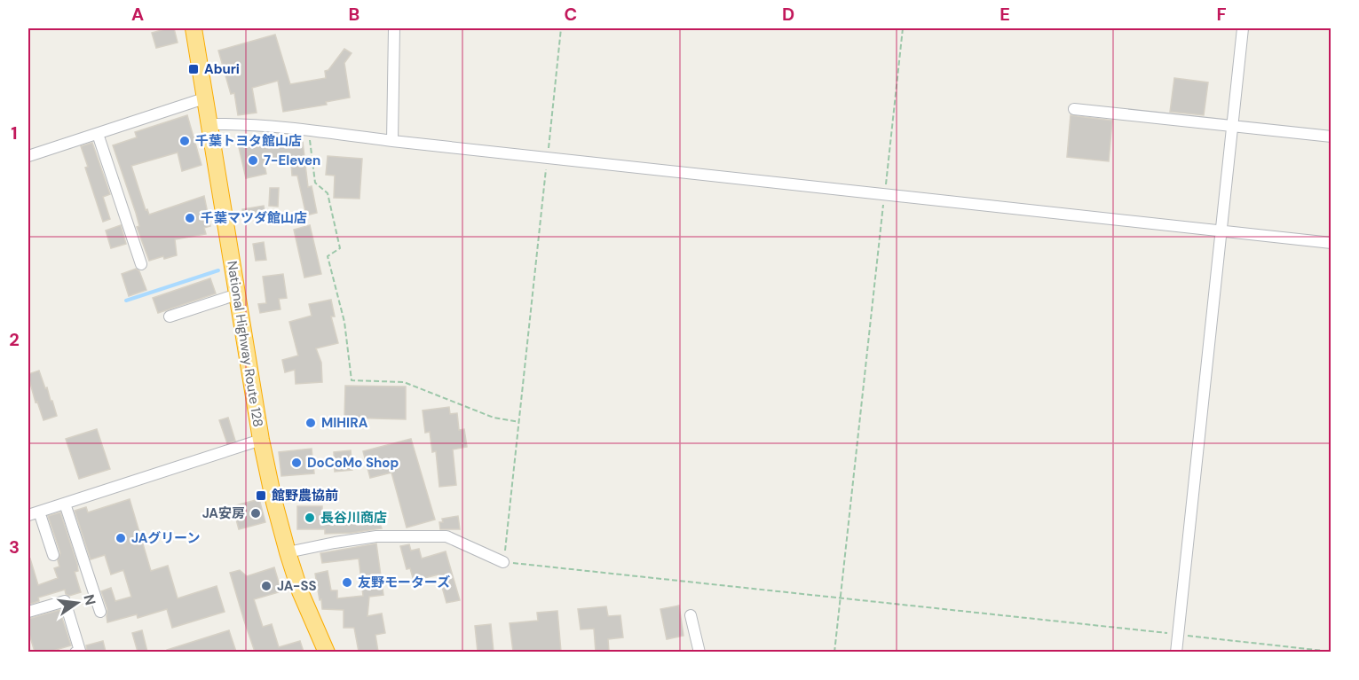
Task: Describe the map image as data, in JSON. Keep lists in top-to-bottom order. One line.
{"streets":{"highway":["National Highway Route 128"]},"places":{"transit":["Aburi","館野農協前"],"other":["千葉トヨタ館山店","7-Eleven","千葉マツダ館山店","MIHIRA","DoCoMo Shop","JA安房","長谷川商店","JAグリーン","友野モーターズ","JA-SS"]},"north":"right","grid":{"columns":["A","B","C","D","E","F"],"rows":["1","2","3"]}}
